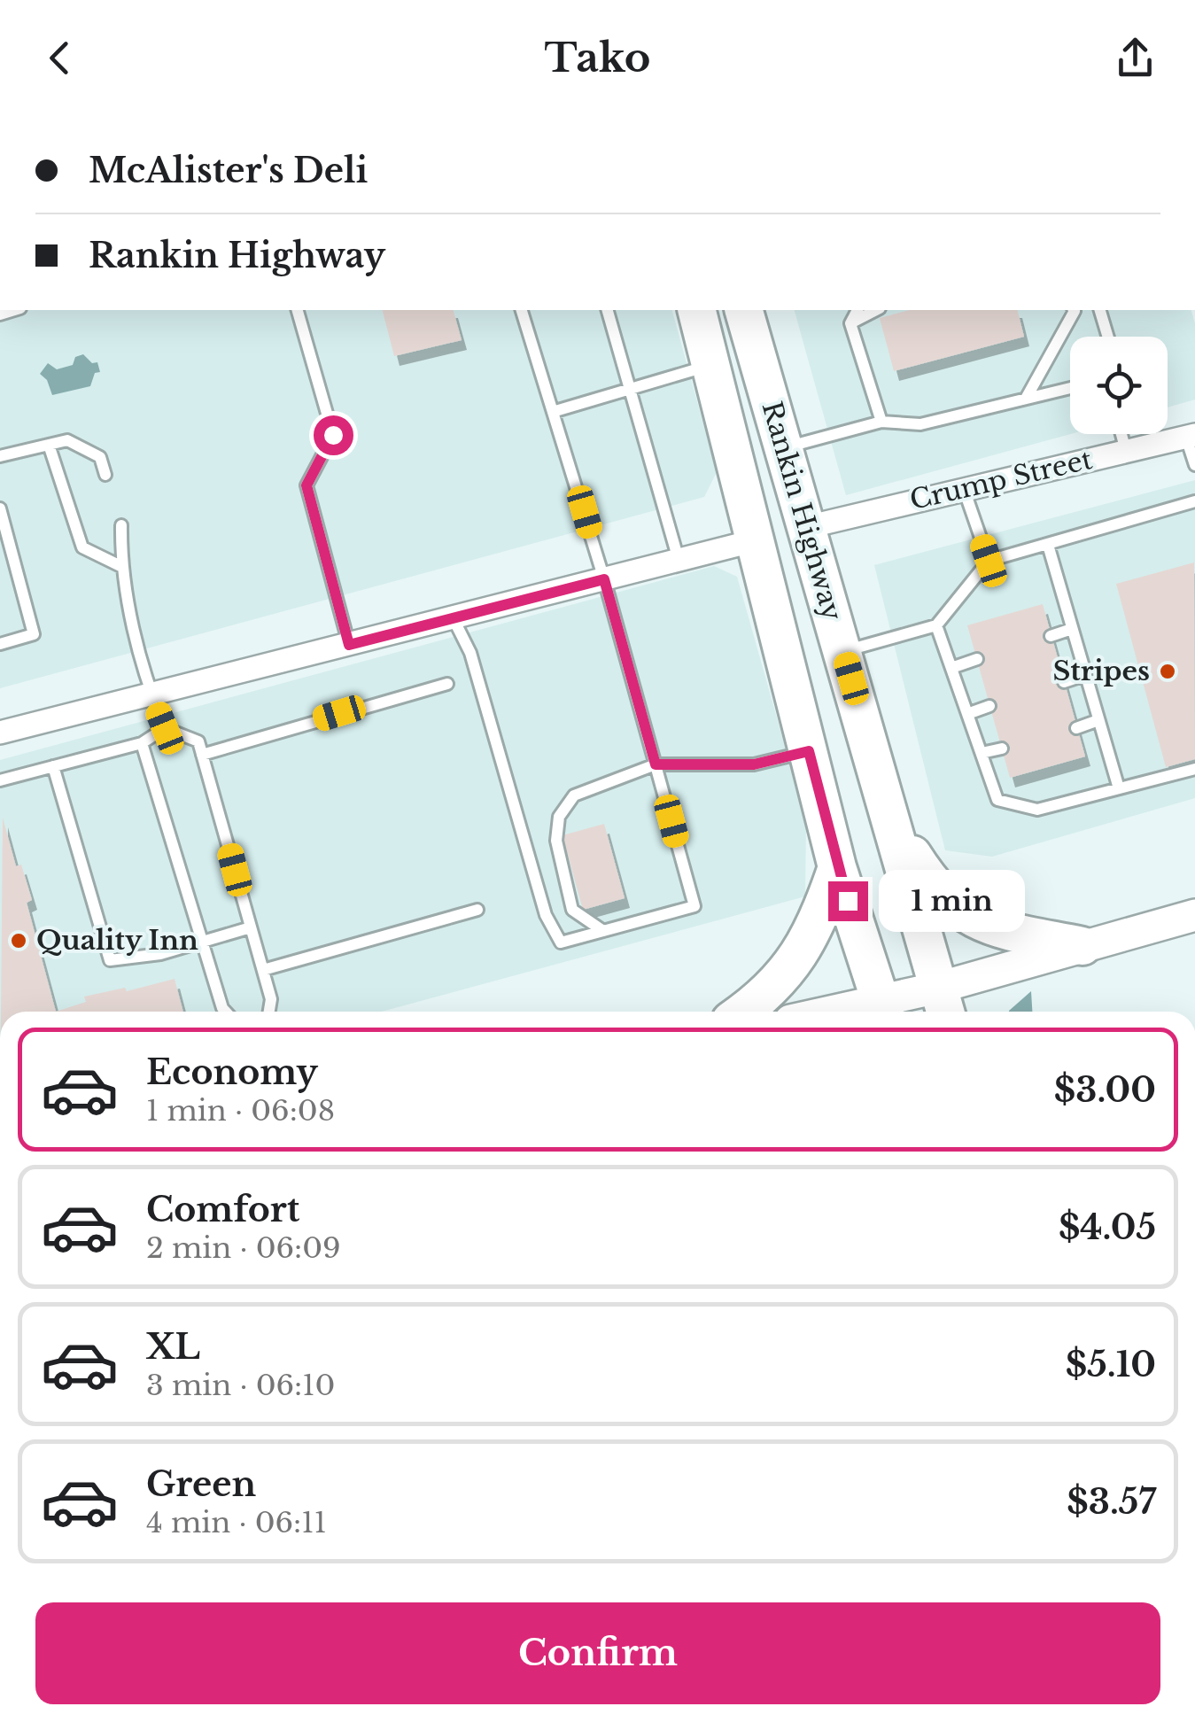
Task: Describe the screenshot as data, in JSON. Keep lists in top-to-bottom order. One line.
{"streets":{"highway":["Rankin Highway"],"street":["Crump Street"]},"crossings":[["Crump Street","Rankin Highway"]],"places":["Stripes","Quality Inn"],"page":{"header":"Tako","banner":["McAlister's Deli","Rankin Highway"],"bubble":"1 min","list":[{"name":"Economy","note":"1 min · 06:08","value":"$3.00"},{"name":"Comfort","note":"2 min · 06:09","value":"$4.05"},{"name":"XL","note":"3 min · 06:10","value":"$5.10"},{"name":"Green","note":"4 min · 06:11","value":"$3.57"}],"buttons":"Confirm"}}
